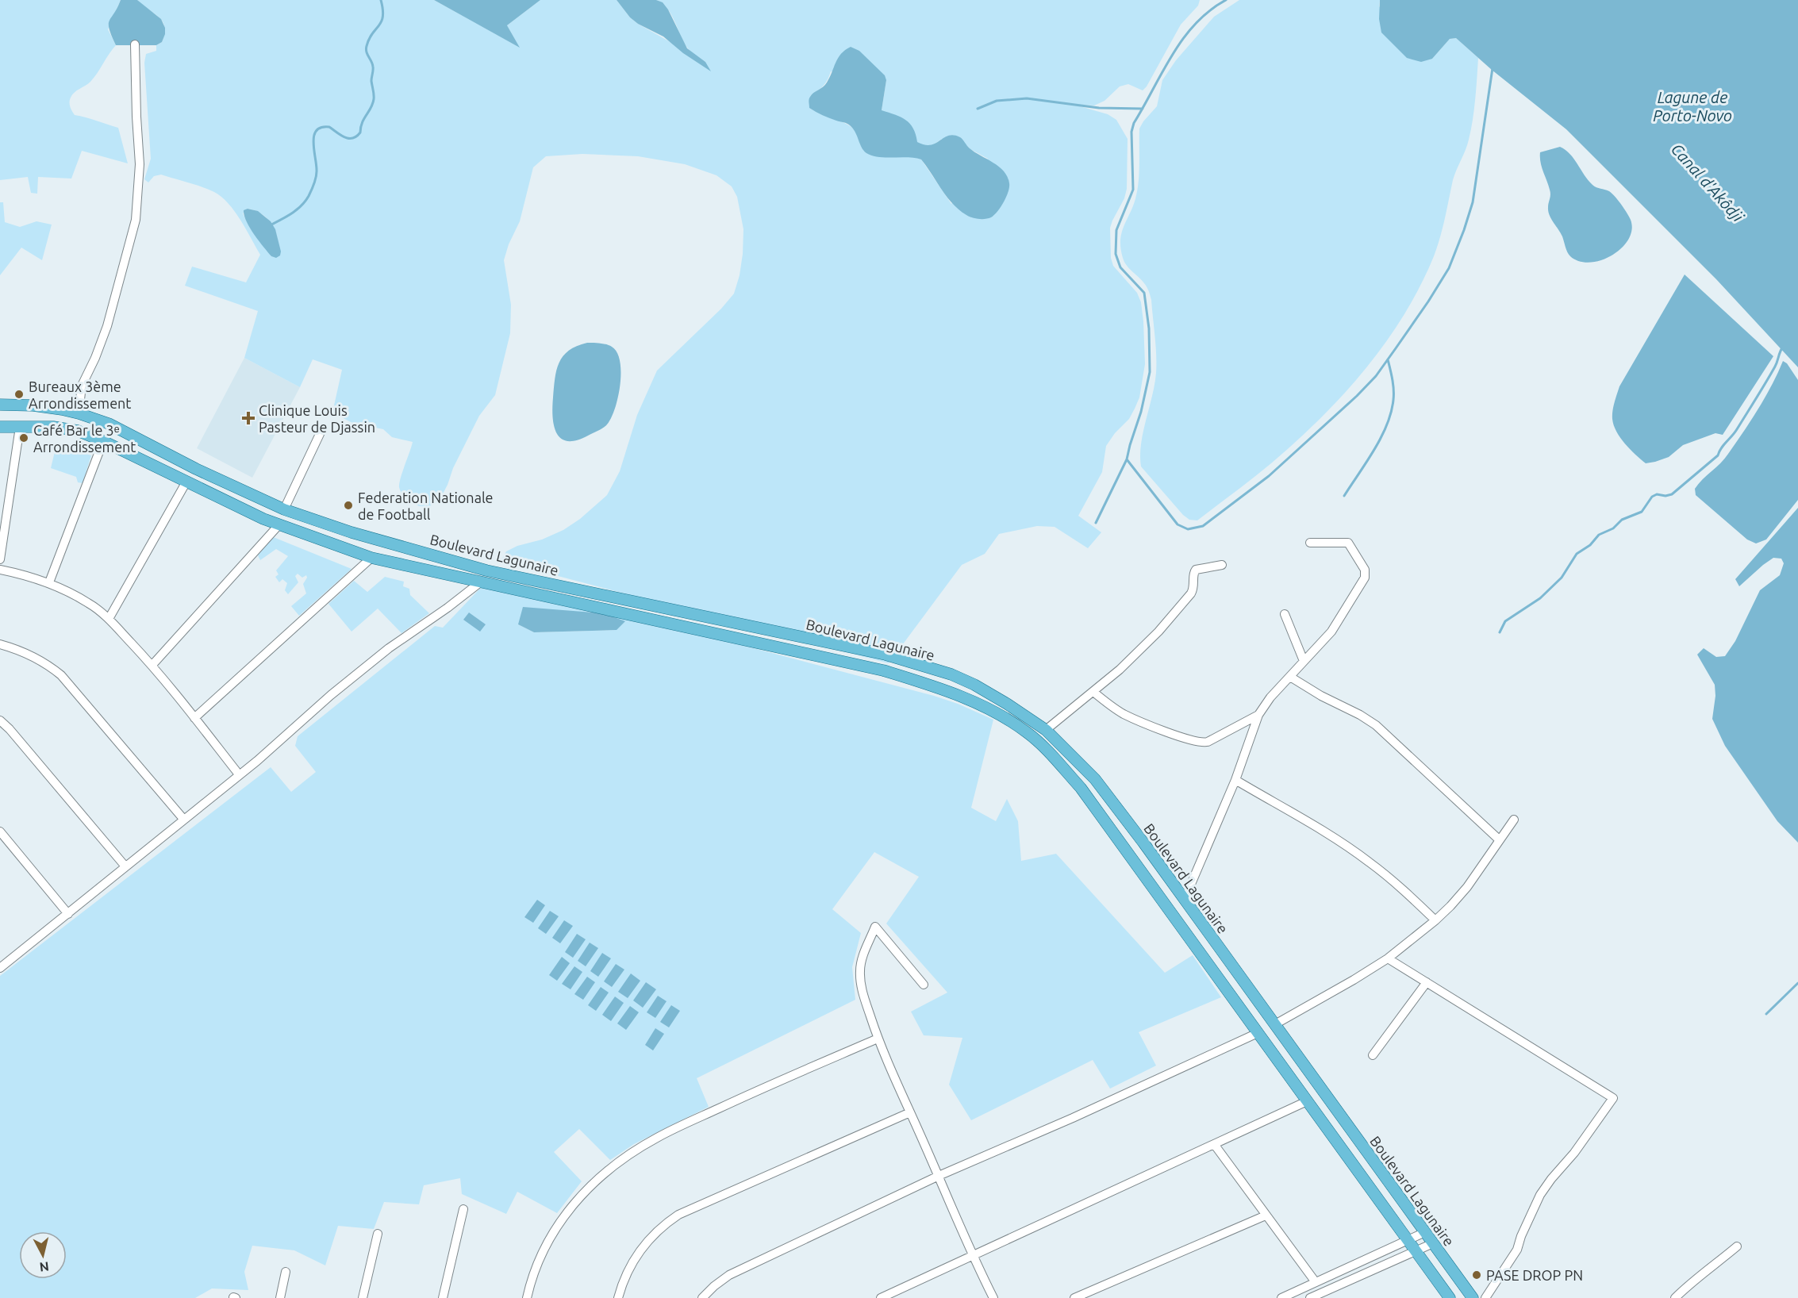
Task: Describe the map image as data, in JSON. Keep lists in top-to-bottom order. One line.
{"streets":{"main road":["Boulevard Lagunaire"]},"water":["Lagune de Porto-Novo","Canal d'Akôdji"],"places":{"other":["Bureaux 3ème Arrondissement","Café Bar le 3ᵉ Arrondissement","Federation Nationale de Football","PASE DROP PN"],"health":["Clinique Louis Pasteur de Djassin"]},"north":"bottom"}
